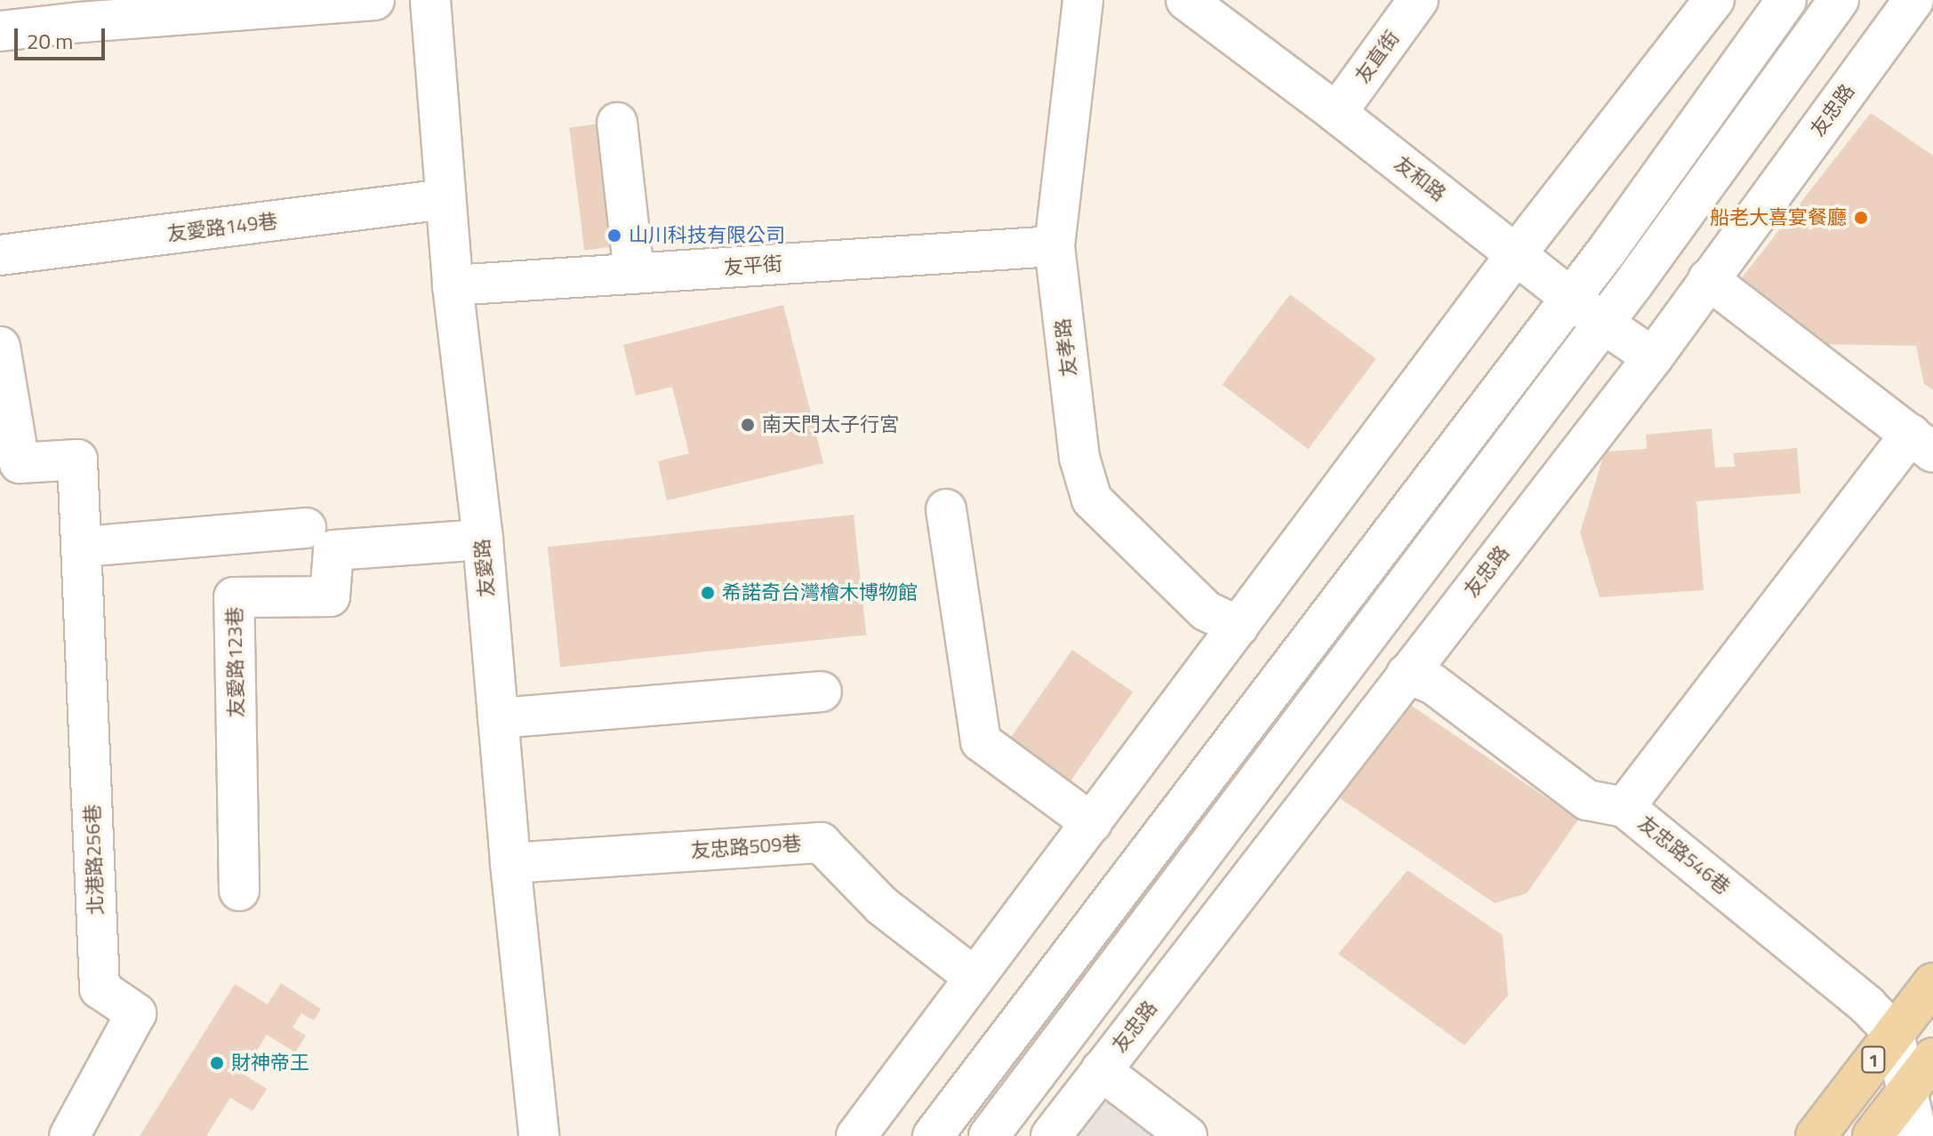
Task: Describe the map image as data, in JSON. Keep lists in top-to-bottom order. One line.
{"streets":{"main road":["1"],"street":["友直街","友忠路","友和路","友愛路149巷","友平街","友孝路","友愛路","友愛路123巷","友忠路509巷","友忠路546巷","北港路256巷"]},"crossings":[["友直街","友和路"],["友忠路","友和路"],["友忠路","友忠路546巷"],["友愛路149巷","友愛路"],["友平街","友孝路"],["友平街","友愛路"],["友愛路","友愛路123巷"],["友愛路","友忠路509巷"],["友忠路546巷","1"]],"places":["船老大喜宴餐廳","山川科技有限公司","南天門太子行宮","希諾奇台灣檜木博物館","財神帝王"],"scale_bar":"20 m"}
